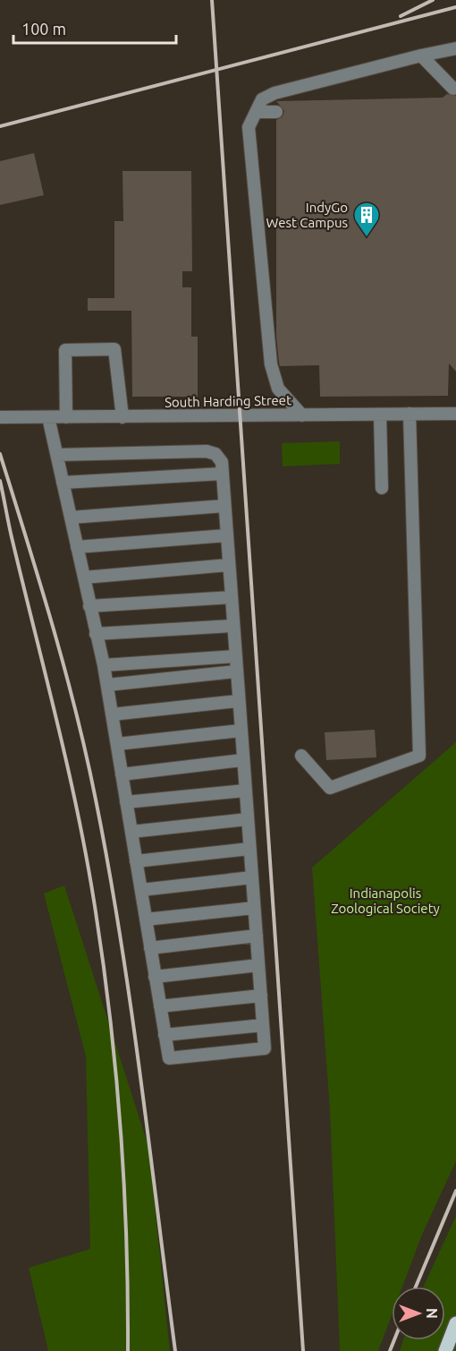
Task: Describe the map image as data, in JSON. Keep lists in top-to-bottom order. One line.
{"streets":{"street":["South Harding Street"]},"parks":["Indianapolis Zoological Society"],"places":{"building":["IndyGo West Campus"]},"scale_bar":"100 m","north":"right"}
